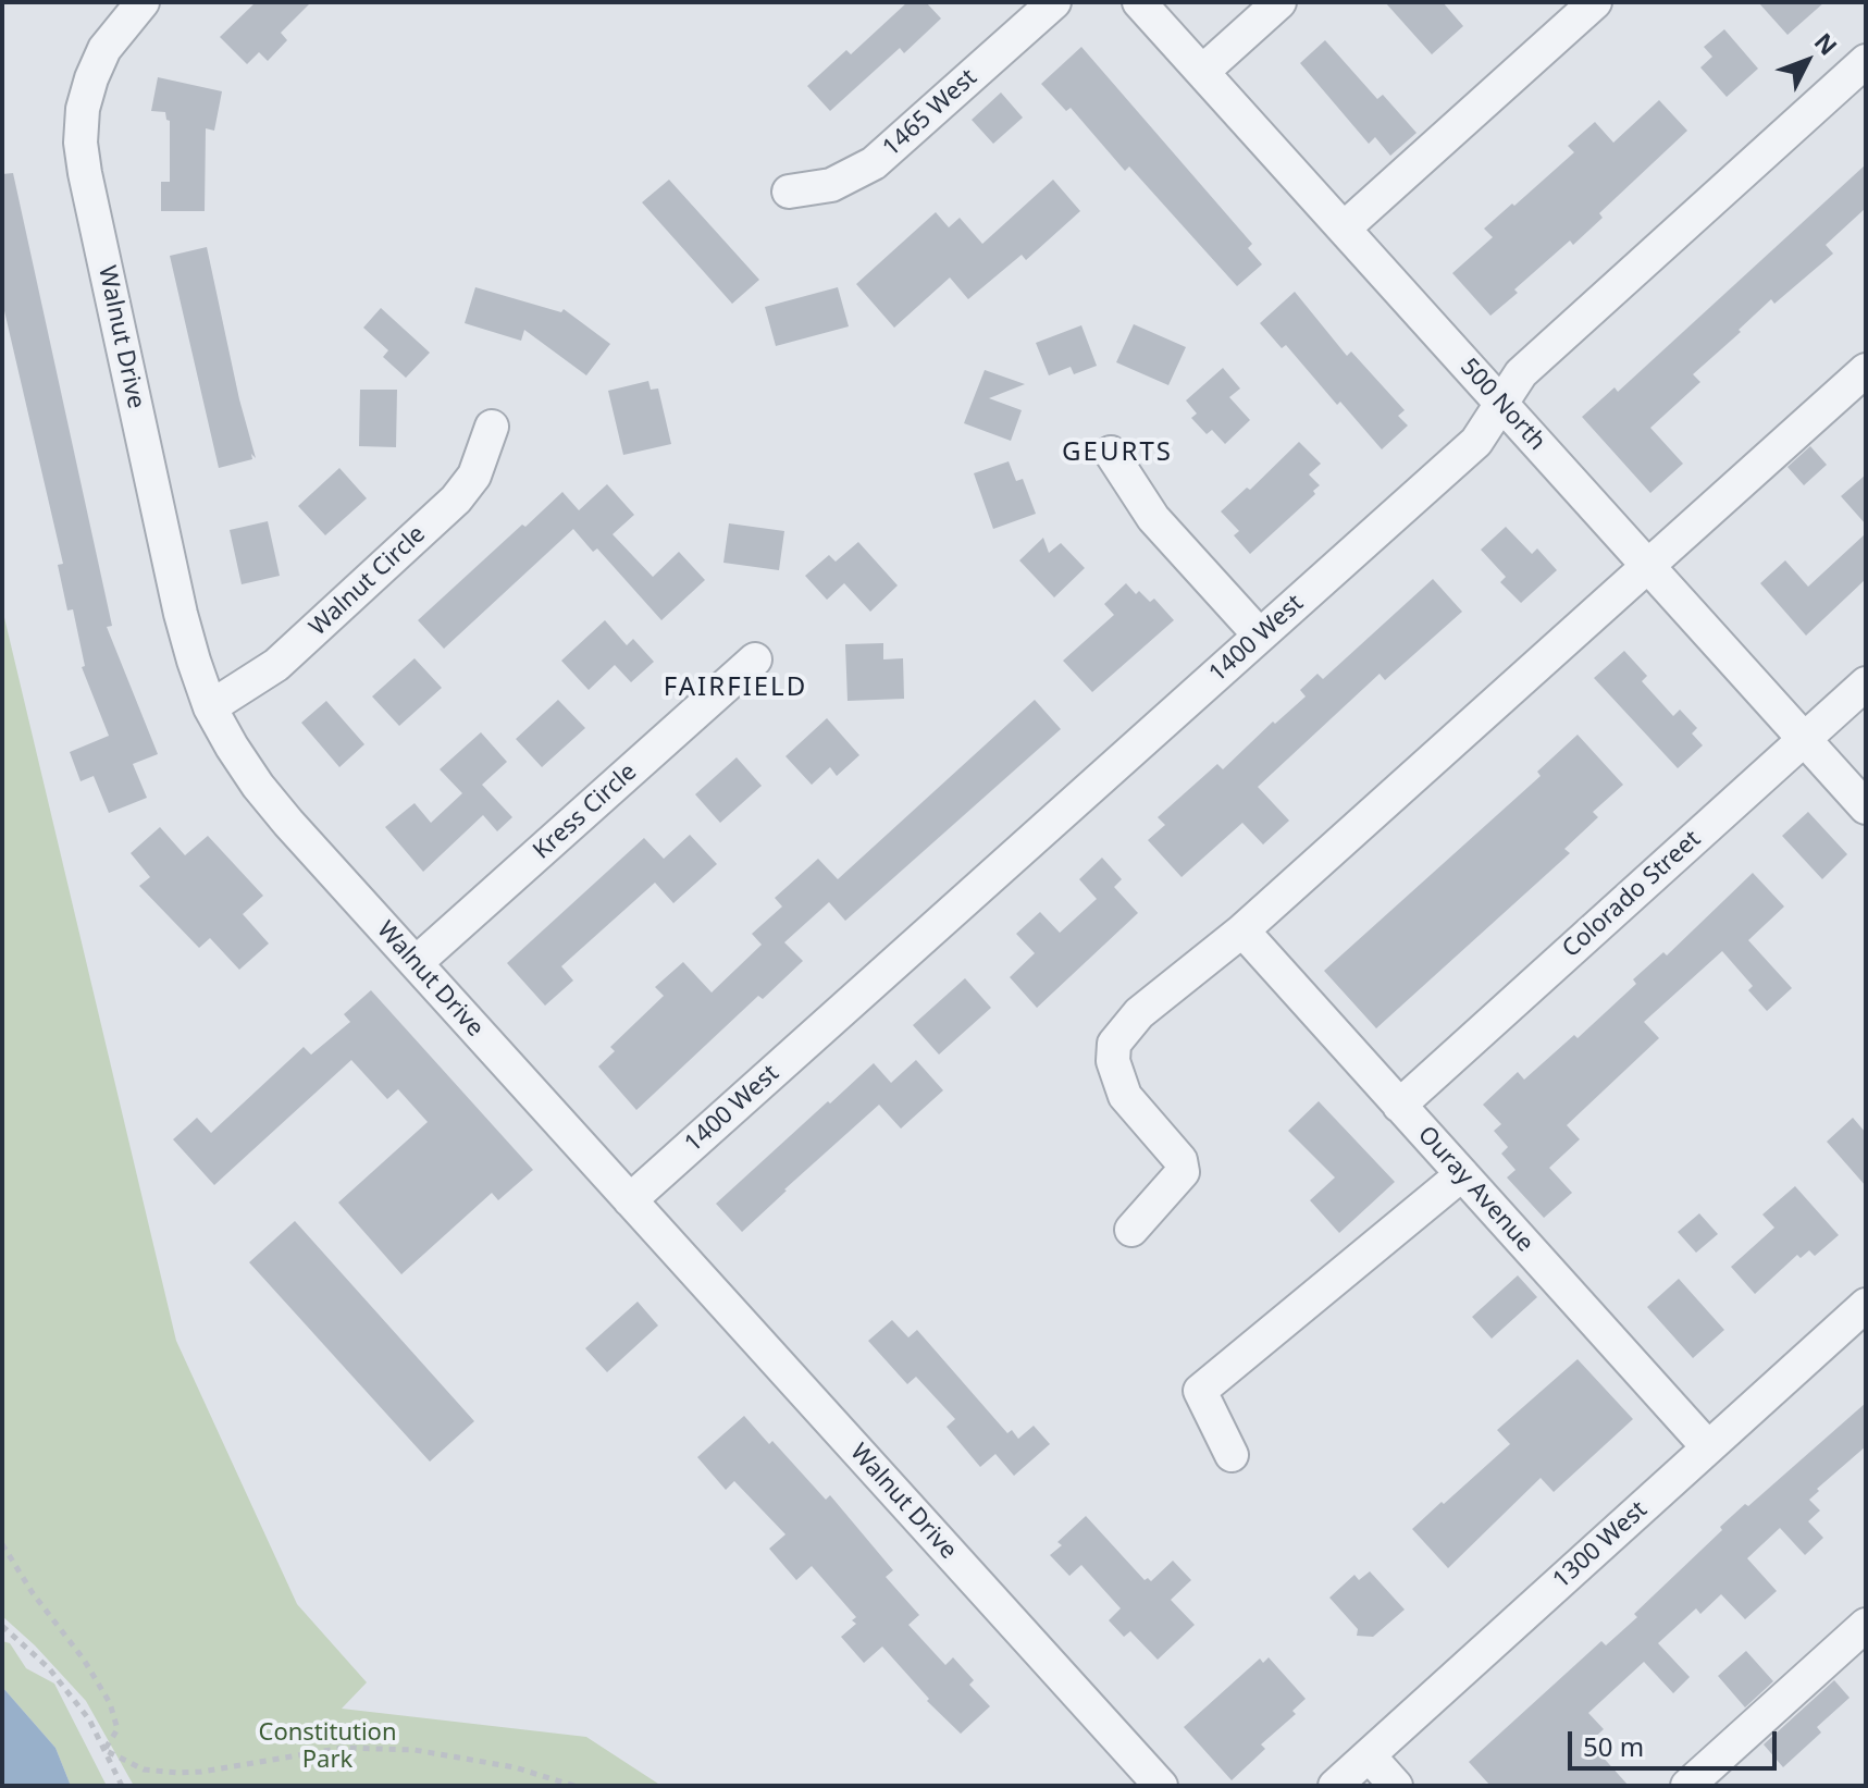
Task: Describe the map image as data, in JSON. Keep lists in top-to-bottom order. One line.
{"streets":{"street":["1465 West","Walnut Drive","500 North","Walnut Circle","1400 West","Kress Circle","Colorado Street","Ouray Avenue","1300 West"]},"crossings":[["Walnut Drive","Walnut Circle"],["Walnut Drive","1400 West"],["Walnut Drive","Kress Circle"],["500 North","1400 West"],["500 North","Colorado Street"],["Colorado Street","Ouray Avenue"],["Ouray Avenue","1300 West"]],"districts":["GEURTS","FAIRFIELD"],"parks":["Constitution Park"],"scale_bar":"50 m","north":"top right"}
